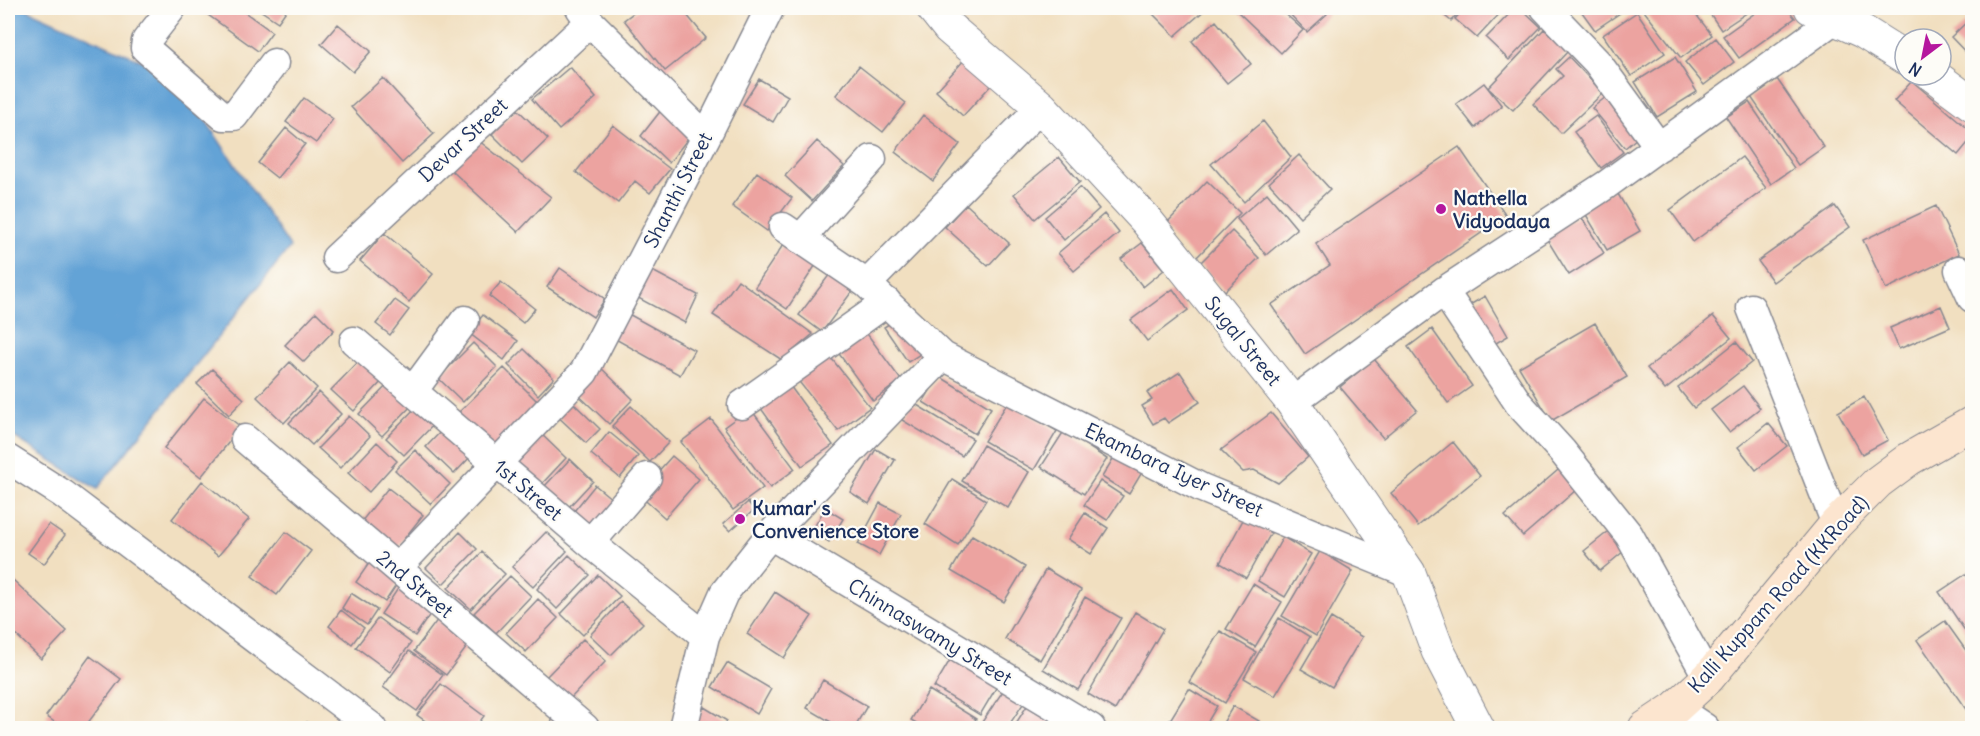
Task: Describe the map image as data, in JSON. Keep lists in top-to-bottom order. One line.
{"streets":{"main road":["Kalli Kuppam Road (KKRoad)"],"street":["Devar Street","Shanthi Street","Sugal Street","Ekambara Iyer Street","1st Street","2nd Street","Chinnaswamy Street"]},"crossings":[["Shanthi Street","1st Street"],["Shanthi Street","2nd Street"],["Sugal Street","Ekambara Iyer Street"]],"places":["Nathella Vidyodaya","Kumar' s Convenience Store"],"north":"bottom left"}
